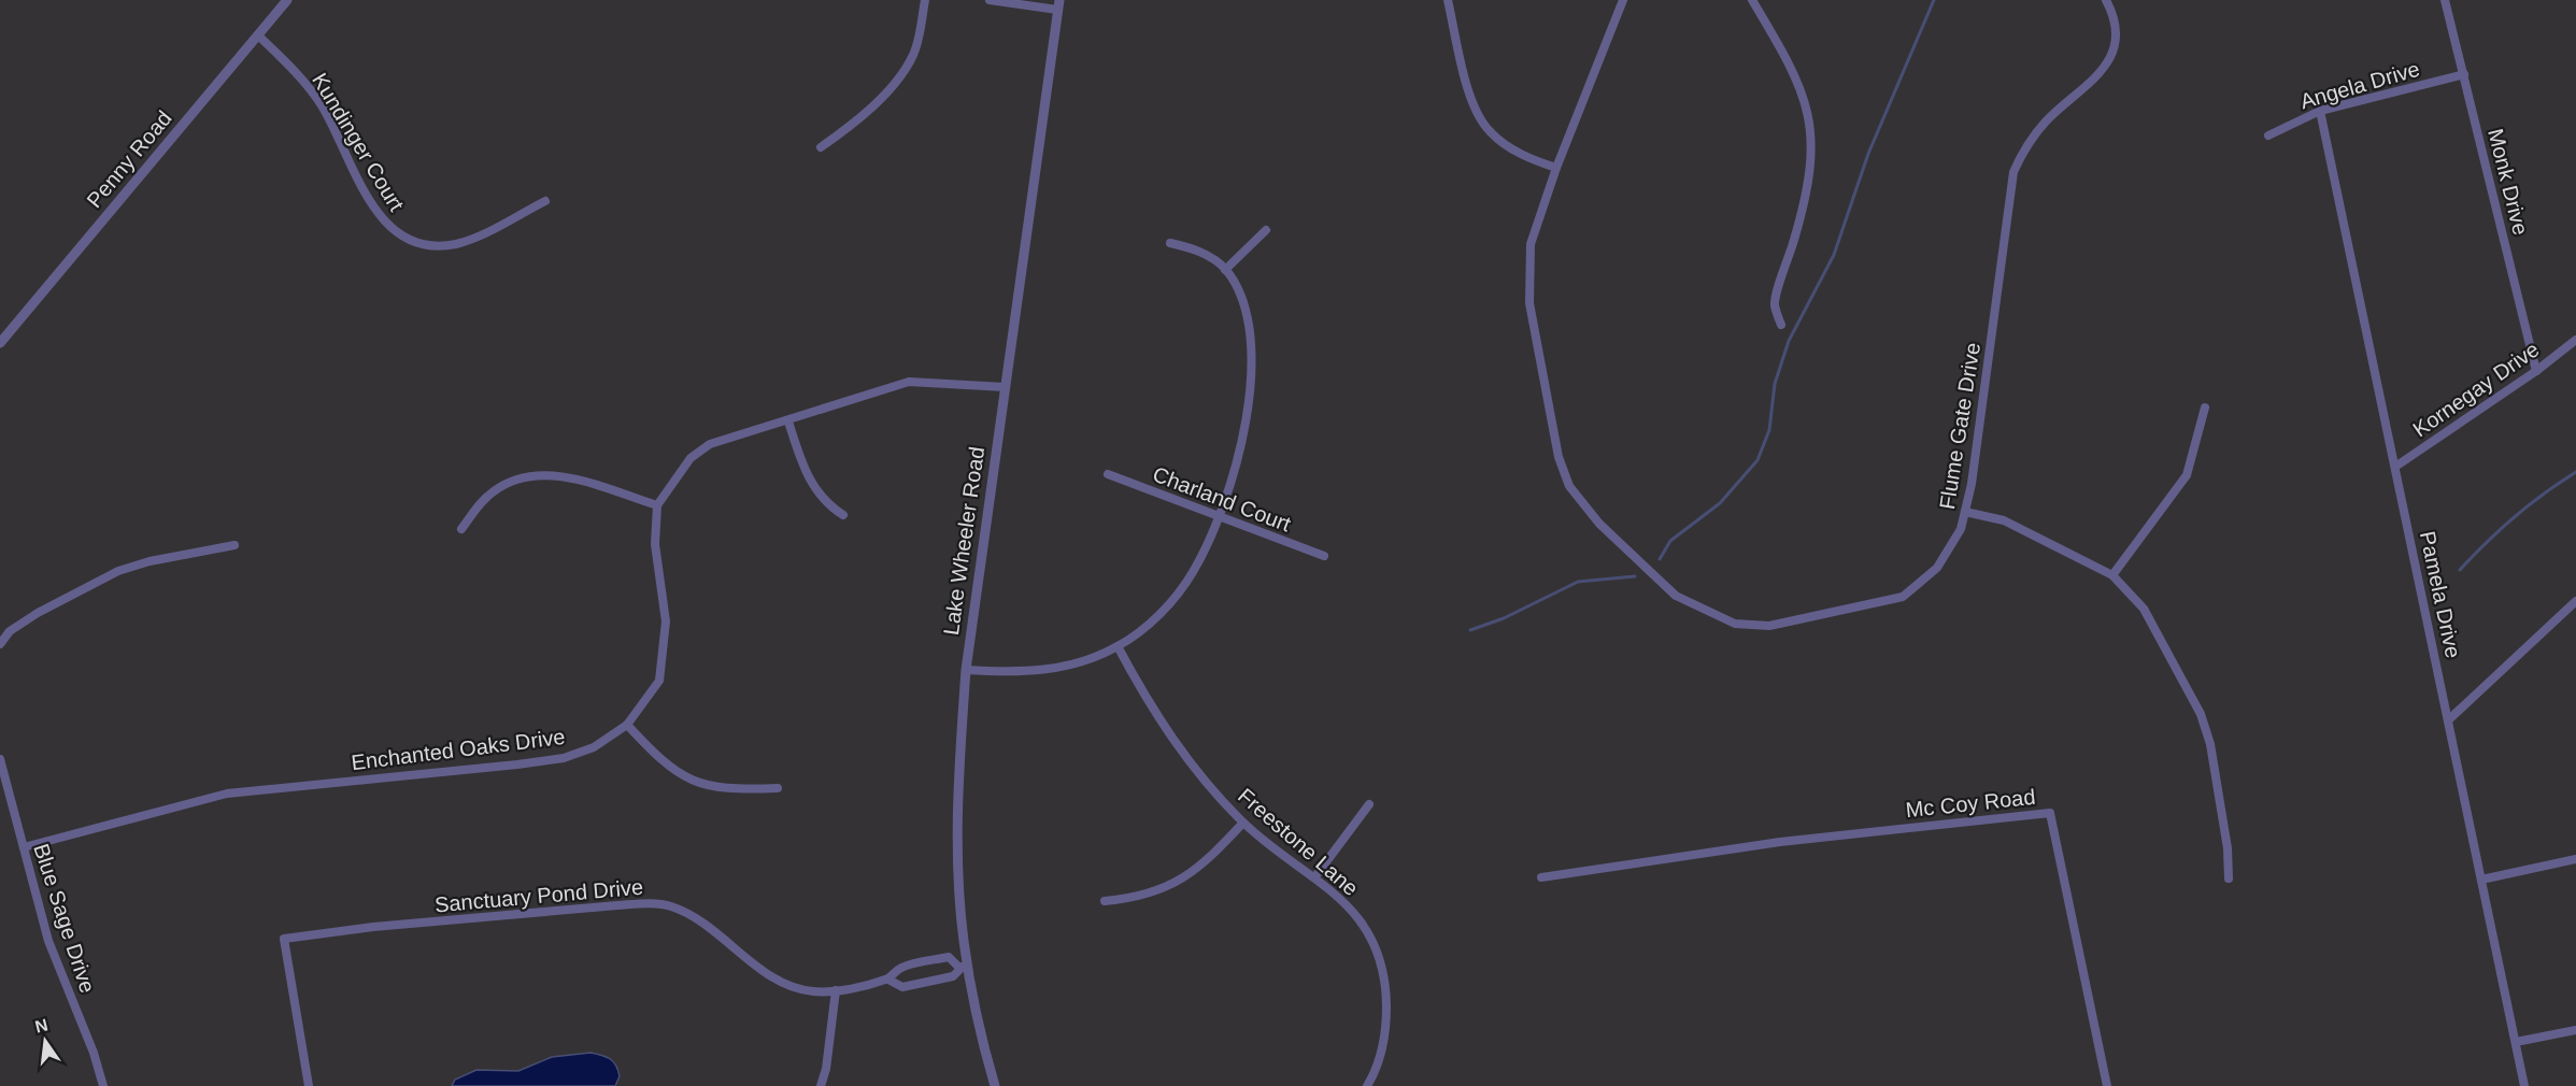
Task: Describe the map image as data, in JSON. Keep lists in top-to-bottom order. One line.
{"streets":{"street":["Angela Drive","Kundinger Court","Penny Road","Monk Drive","Kornegay Drive","Flume Gate Drive","Charland Court","Lake Wheeler Road","Pamela Drive","Enchanted Oaks Drive","Mc Coy Road","Freestone Lane","Sanctuary Pond Drive","Blue Sage Drive"]},"crossings":[["Angela Drive","Monk Drive"],["Angela Drive","Pamela Drive"],["Kundinger Court","Penny Road"],["Monk Drive","Kornegay Drive"],["Kornegay Drive","Pamela Drive"],["Lake Wheeler Road","Sanctuary Pond Drive"],["Enchanted Oaks Drive","Blue Sage Drive"]],"north":"top"}
